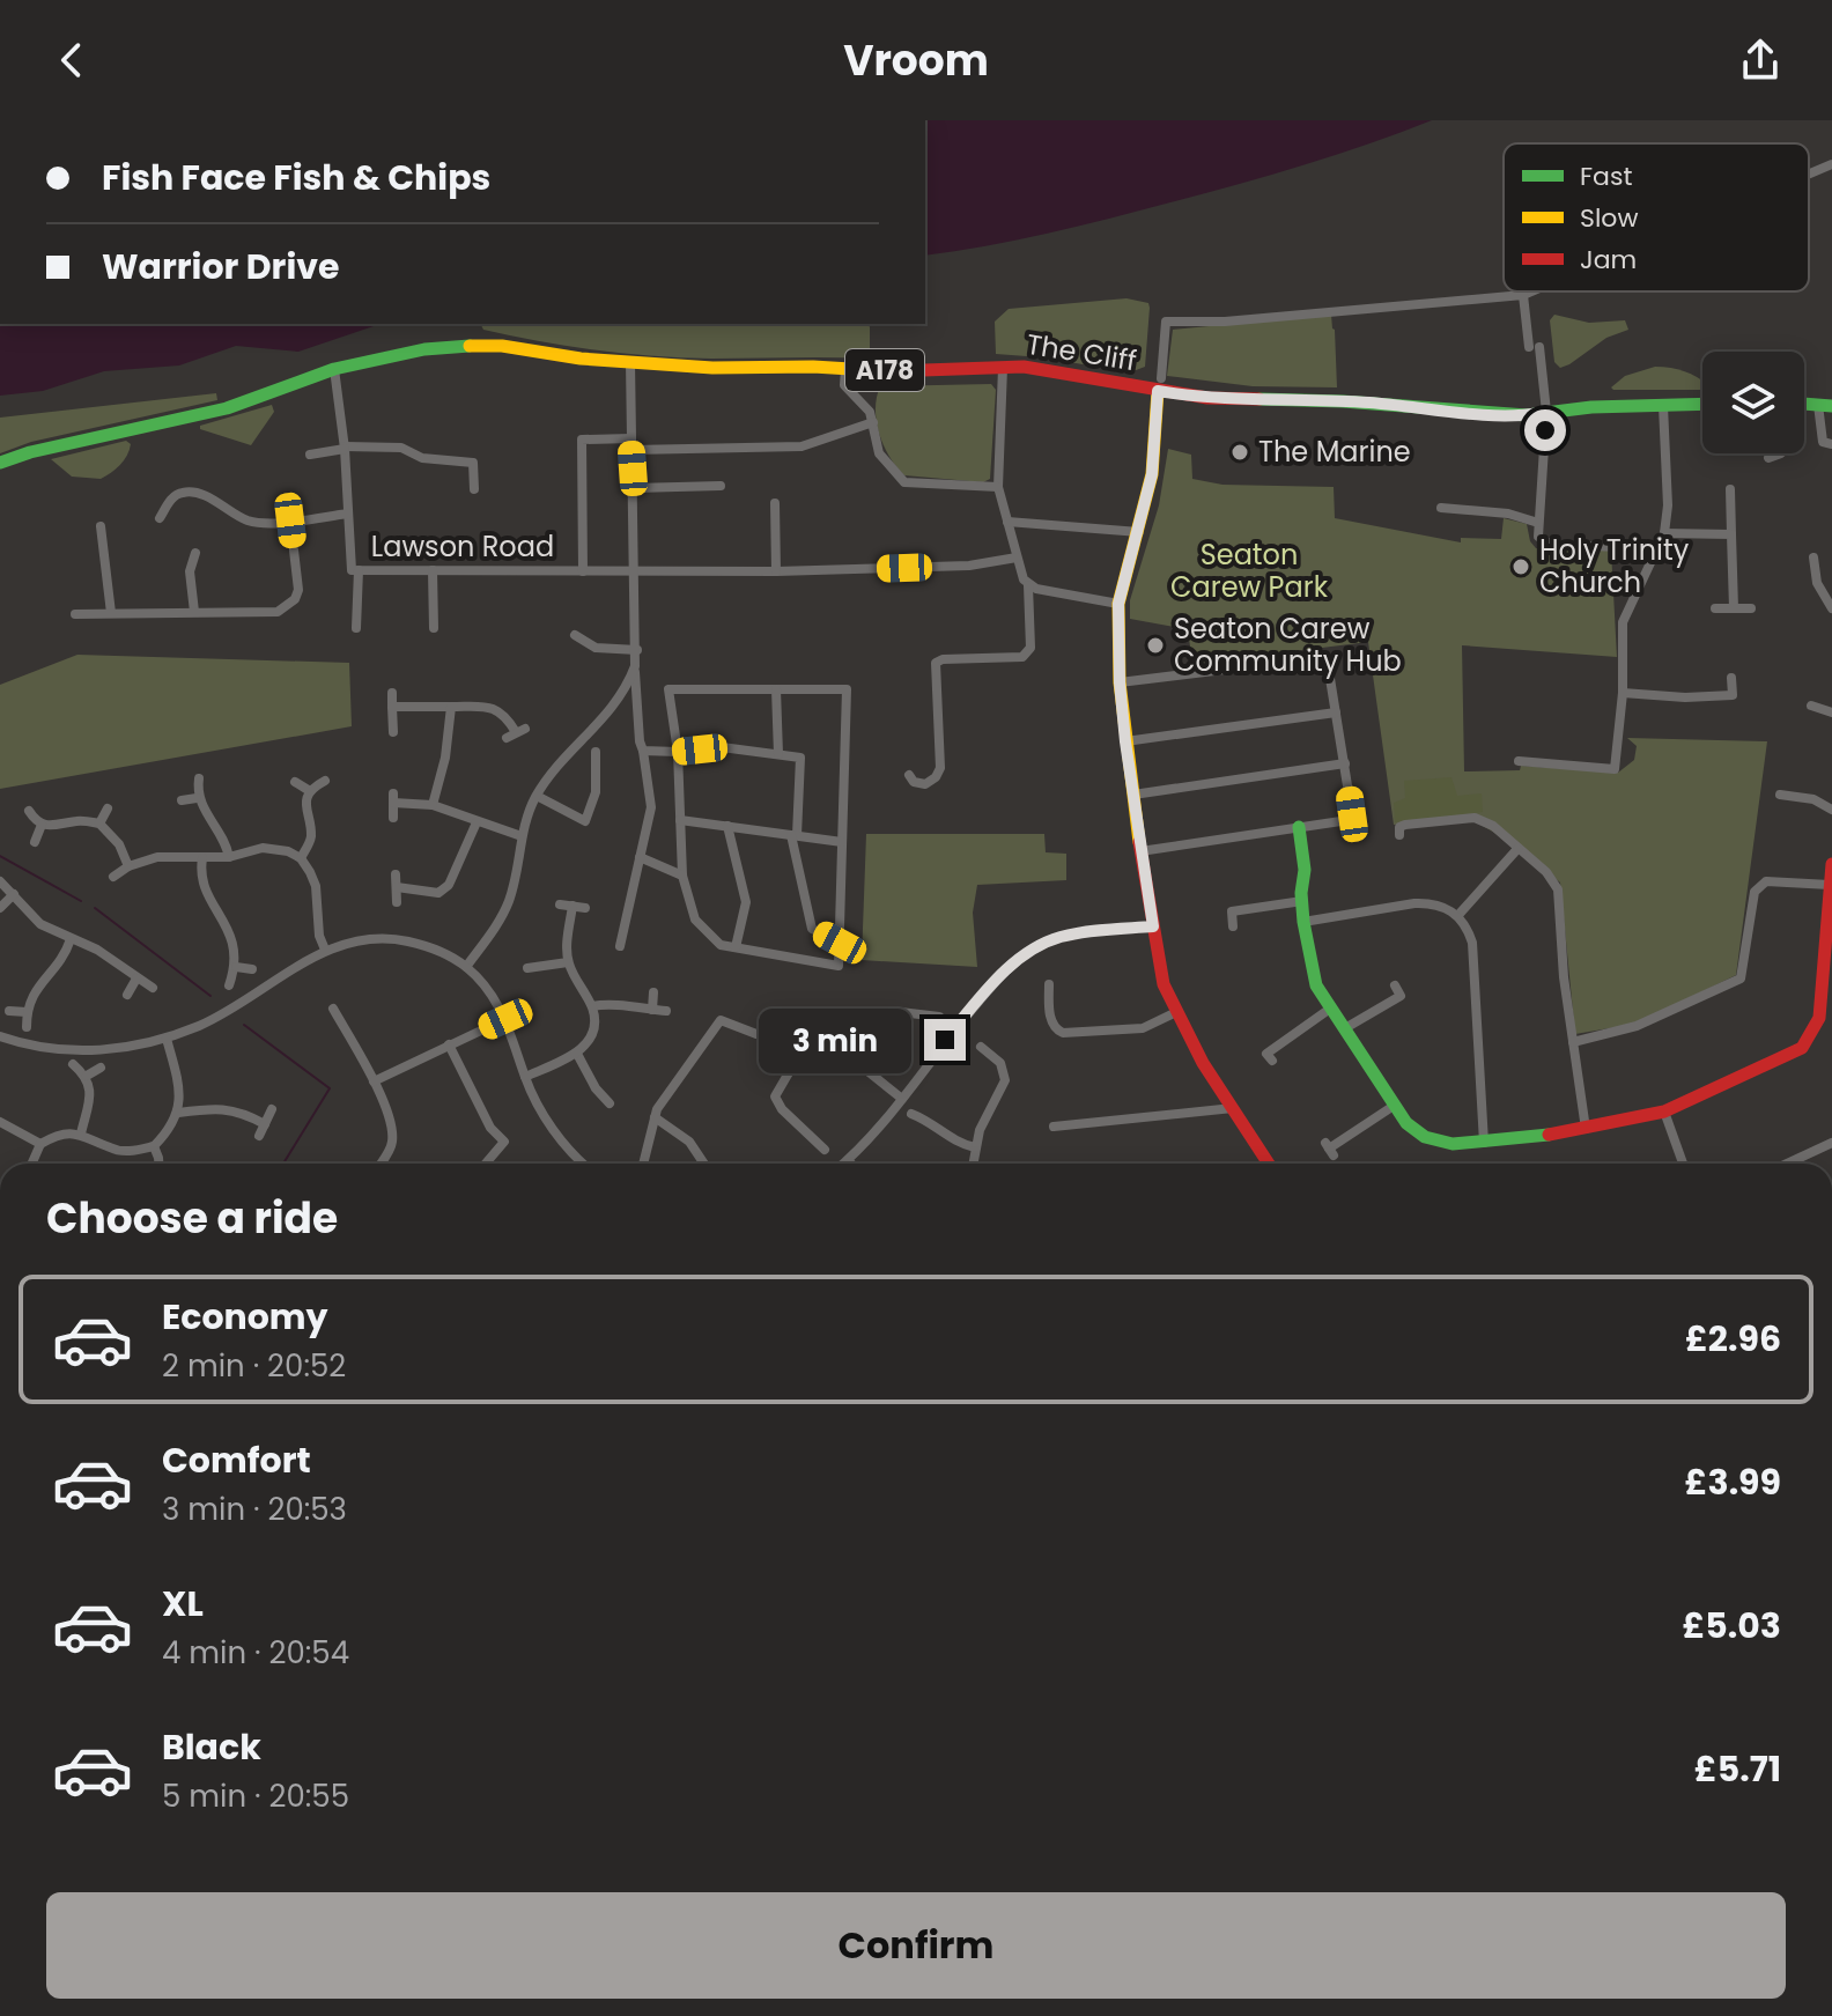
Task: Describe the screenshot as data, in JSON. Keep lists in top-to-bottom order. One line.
{"streets":{"main road":["The Cliff","A178"],"street":["Lawson Road"]},"crossings":[["The Cliff","A178"],["The Cliff","Lawson Road"],["A178","Lawson Road"]],"parks":["Seaton Carew Park"],"places":["The Marine","Holy Trinity Church","Seaton Carew Community Hub"],"legend":["Fast","Slow","Jam"],"page":{"header":"Vroom","banner":["Fish Face Fish & Chips","Warrior Drive"],"bubble":"3 min","heading":"Choose a ride","list":[{"name":"Economy","note":"2 min · 20:52","value":"£2.96"},{"name":"Comfort","note":"3 min · 20:53","value":"£3.99"},{"name":"XL","note":"4 min · 20:54","value":"£5.03"},{"name":"Black","note":"5 min · 20:55","value":"£5.71"}],"buttons":"Confirm"}}
